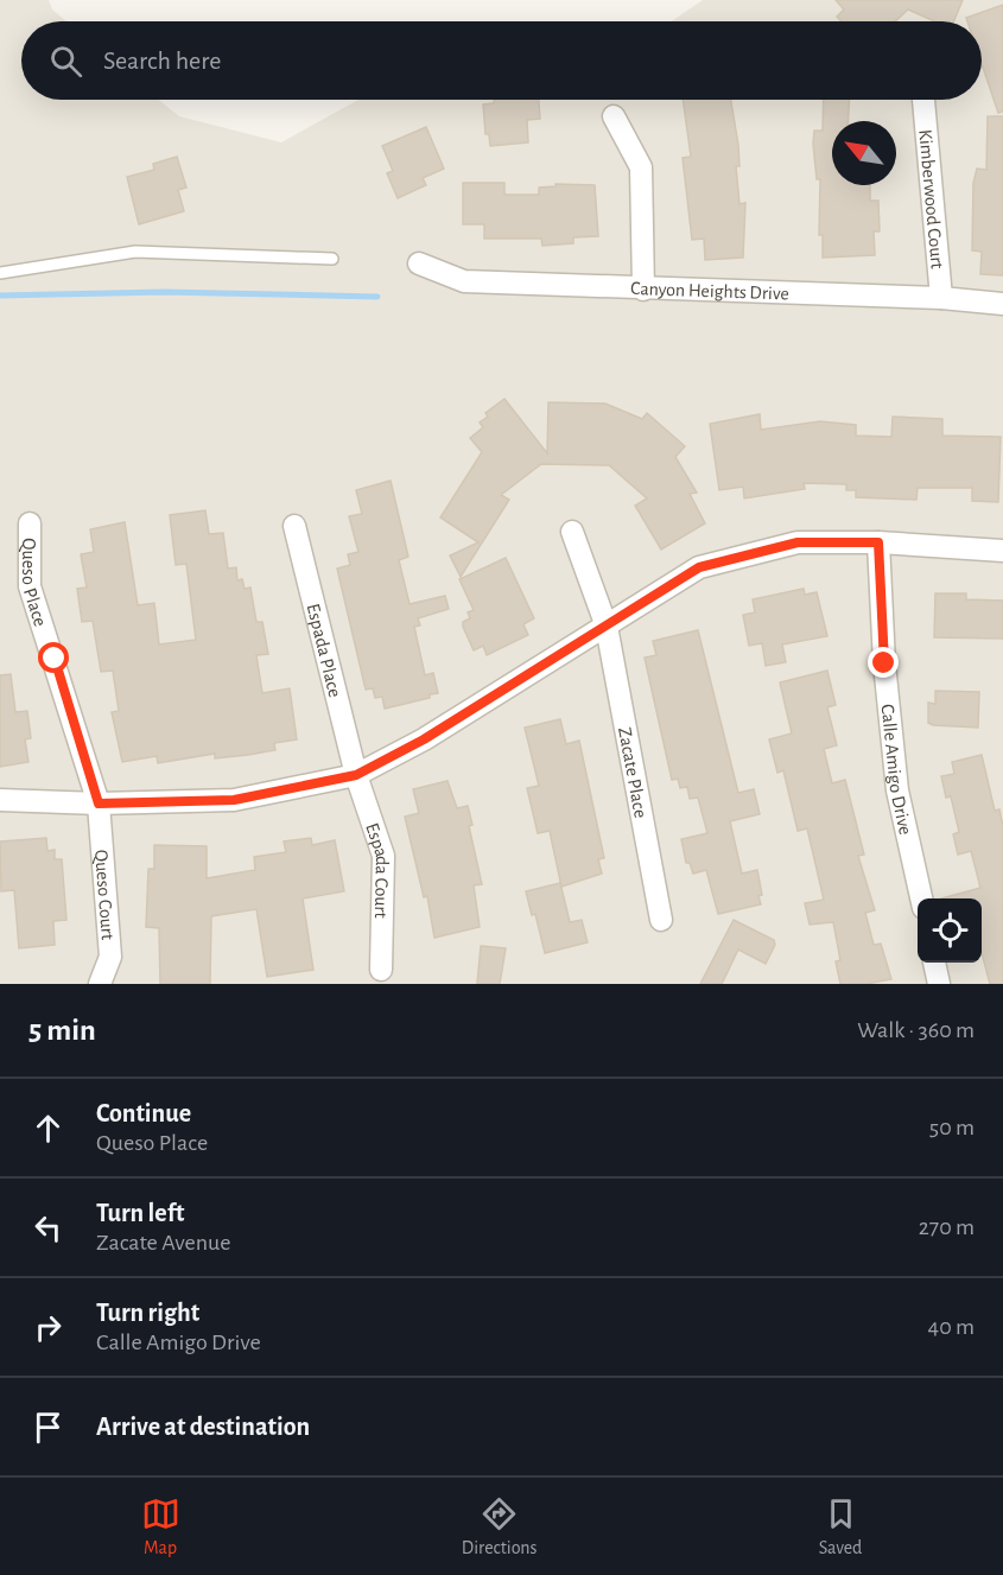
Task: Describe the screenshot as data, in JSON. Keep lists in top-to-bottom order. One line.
{"streets":{"street":["Kimberwood Court","Canyon Heights Drive","Queso Place","Espada Place","Calle Amigo Drive","Zacate Place","Espada Court","Queso Court"]},"crossings":[["Kimberwood Court","Canyon Heights Drive"],["Queso Place","Queso Court"],["Espada Place","Espada Court"]],"north":"top left","page":{"search":"Search here","heading":["5 min","Walk · 360 m"],"list":[["Continue","Queso Place","50 m"],["Turn left","Zacate Avenue","270 m"],["Turn right","Calle Amigo Drive","40 m"],"Arrive at destination"],"nav":["Map","Directions","Saved"]}}
